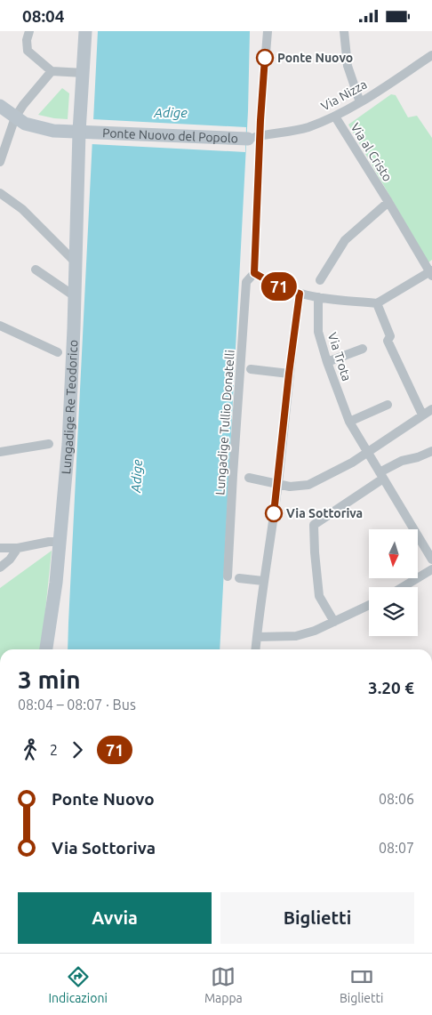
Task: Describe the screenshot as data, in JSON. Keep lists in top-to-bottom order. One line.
{"streets":{"street":["Via Nizza","Ponte Nuovo del Popolo","Via al Cristo","Via Trota","Lungadige Re Teodorico","Lungadige Tullio Donatelli"]},"crossings":[["Via Nizza","Ponte Nuovo del Popolo"],["Via Nizza","Via al Cristo"],["Ponte Nuovo del Popolo","Lungadige Re Teodorico"]],"water":["Adige"],"places":["Ponte Nuovo","Via Sottoriva"],"lines":["bus line 71"],"north":"bottom","page":{"status":"08:04","on_map":"71","heading":["3 min","08:04 – 08:07 · Bus","3.20 €"],"legs":["2","71"],"list":[{"name":"Ponte Nuovo","value":"08:06"},{"name":"Via Sottoriva","value":"08:07"}],"buttons":["Avvia","Biglietti"],"tabs":["Indicazioni","Mappa","Biglietti"]}}
